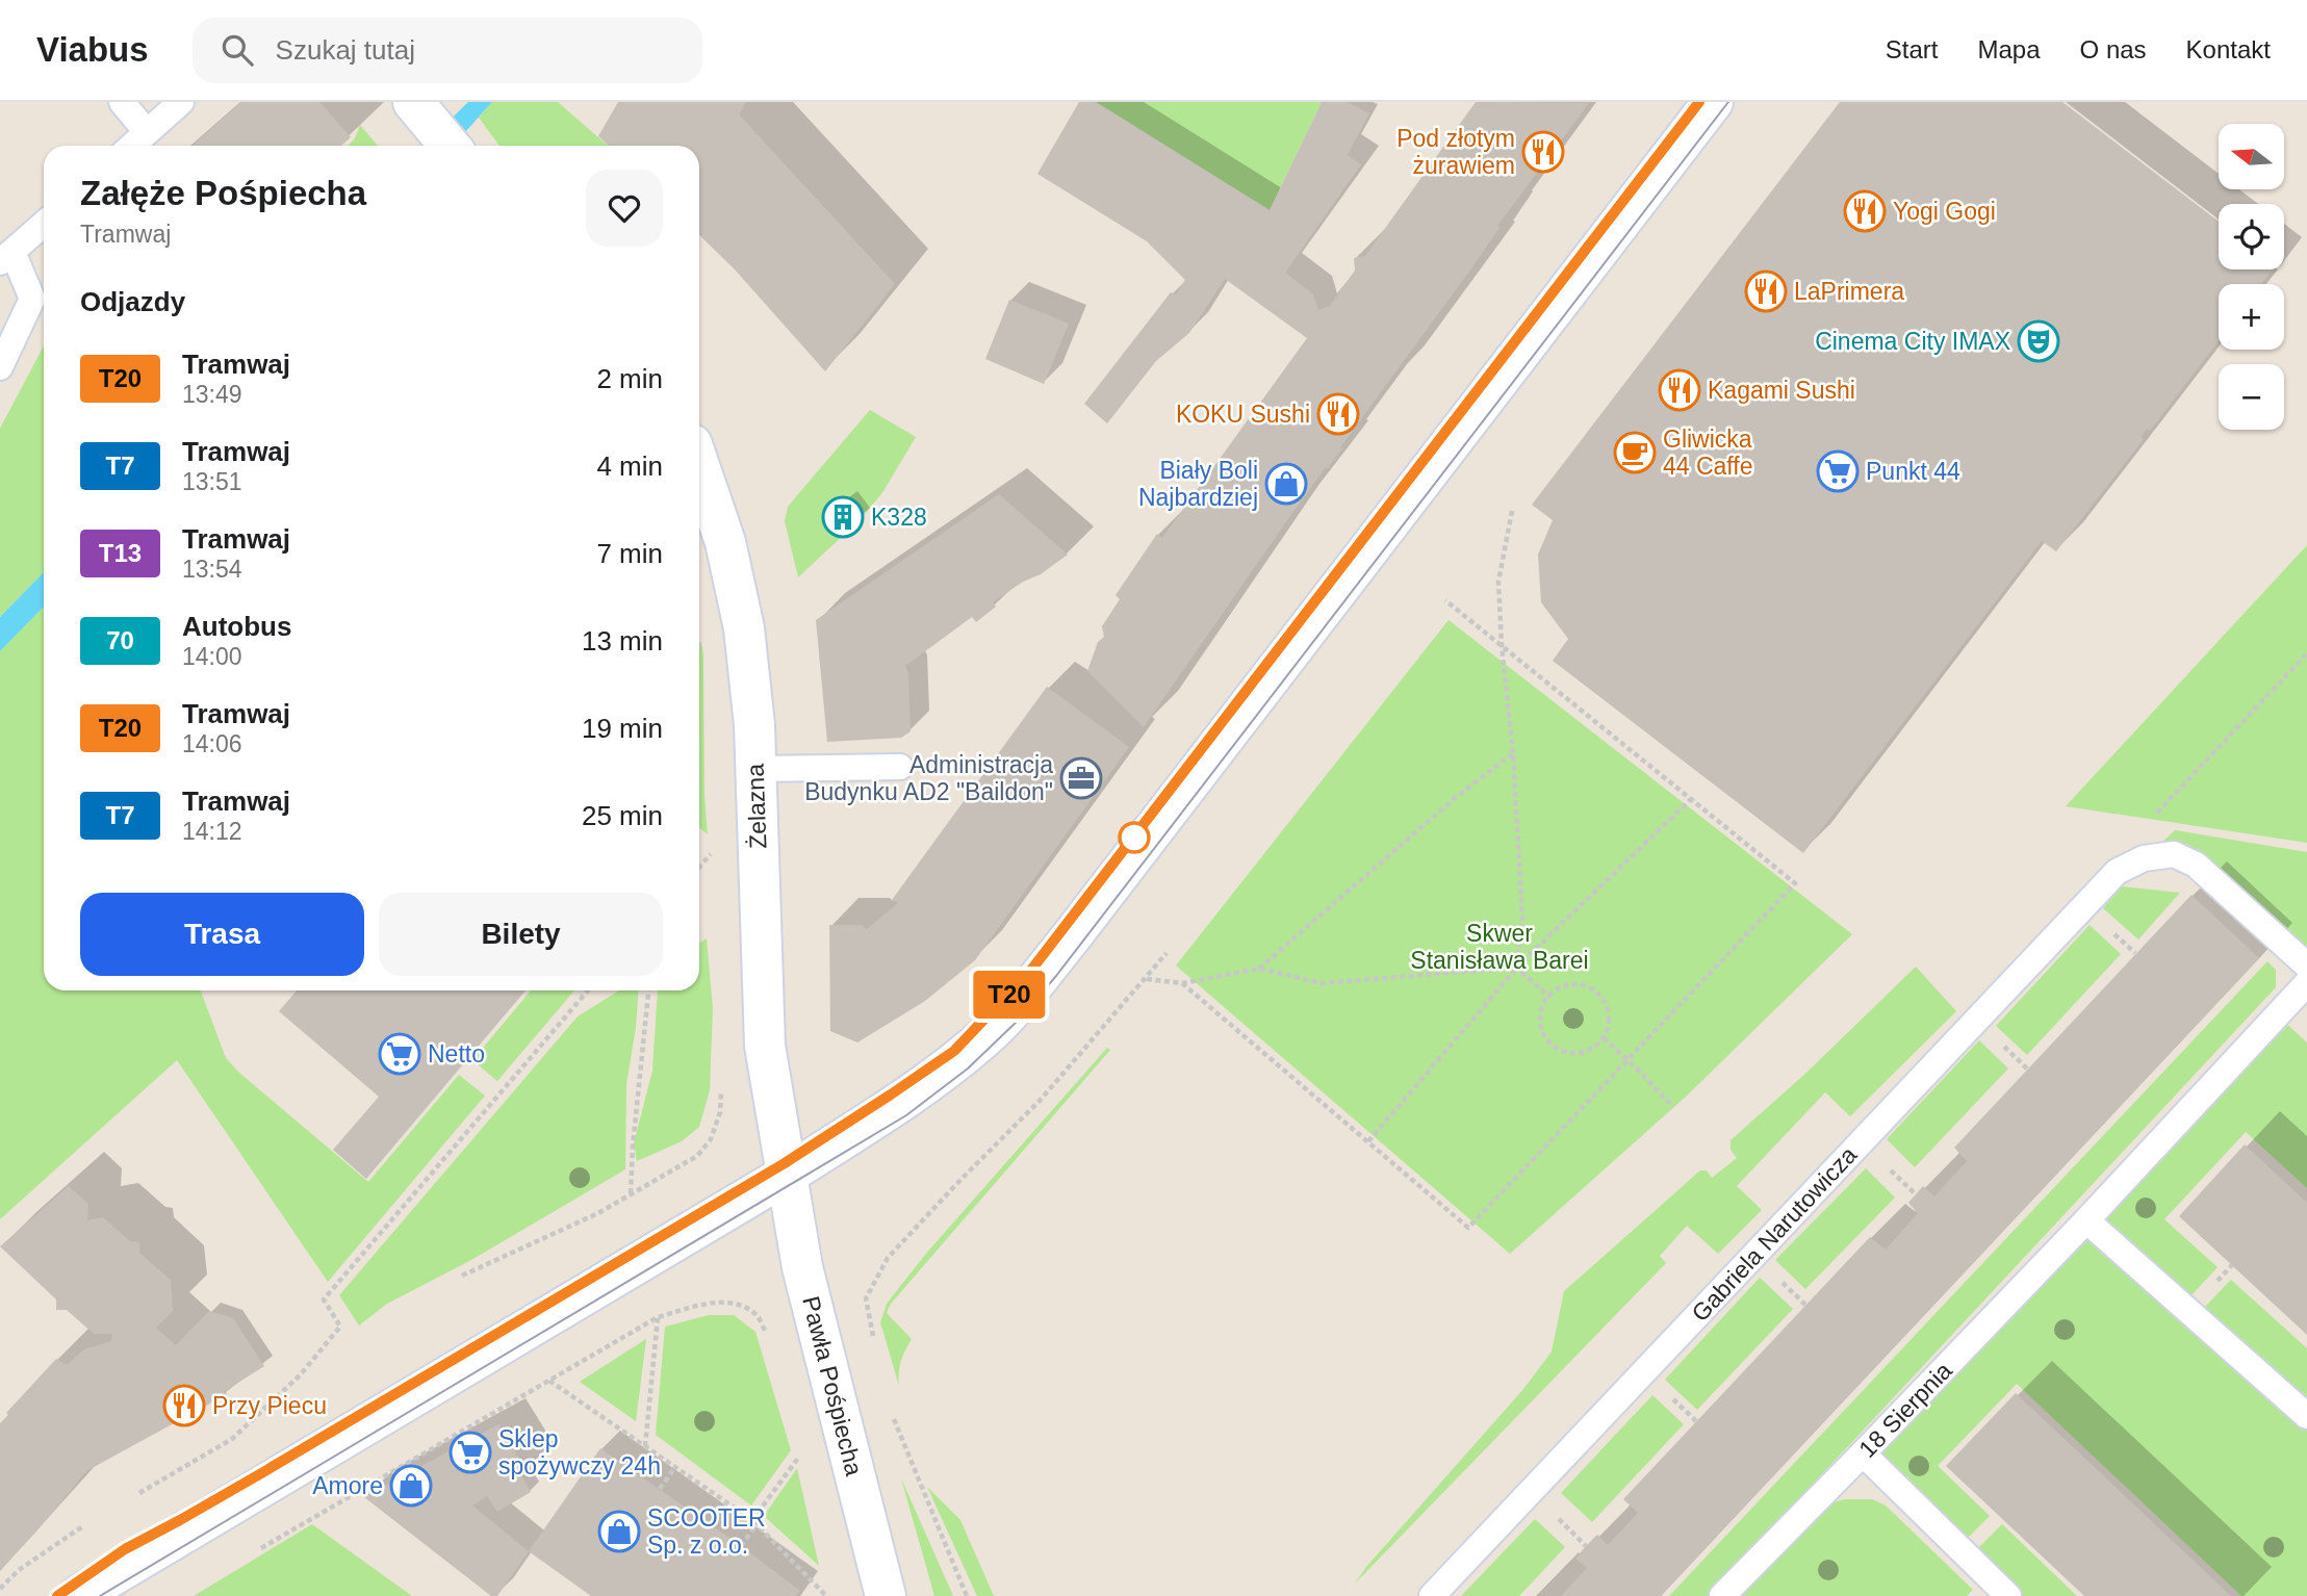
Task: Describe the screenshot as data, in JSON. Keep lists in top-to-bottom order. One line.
{"streets":{"street":["Żelazna","Pawła Pośpiecha"],"lane":["Gabriela Narutowicza","18 Sierpnia"]},"crossings":[["Żelazna","Pawła Pośpiecha"]],"parks":["Skwer Stanisława Barei"],"places":{"restaurant":["Pod złotym żurawiem","Yogi Gogi","LaPrimera","Kagami Sushi","KOKU Sushi","Przy Piecu"],"theatre":["Cinema City IMAX"],"cafe":["Gliwicka 44 Caffe"],"supermarket":["Punkt 44","Netto","Sklep spożywczy 24h"],"shop":["Biały Boli Najbardziej","Amore","SCOOTER Sp. z o.o."],"building":["K328"],"office":["Administracja Budynku AD2 \"Baildon\""]},"lines":["tram line T20"],"north":"left","page":{"header":"Viabus","search":"Szukaj tutaj","nav":["Start","Mapa","O nas","Kontakt"],"on_map":"T20","map_buttons":["+","−"],"heading":[["Załęże Pośpiecha","Tramwaj"],"Odjazdy"],"list":[{"mark":"T20","name":"Tramwaj","note":"13:49","value":"2 min"},{"mark":"T7","name":"Tramwaj","note":"13:51","value":"4 min"},{"mark":"T13","name":"Tramwaj","note":"13:54","value":"7 min"},{"mark":"70","name":"Autobus","note":"14:00","value":"13 min"},{"mark":"T20","name":"Tramwaj","note":"14:06","value":"19 min"},{"mark":"T7","name":"Tramwaj","note":"14:12","value":"25 min"}],"buttons":["Trasa","Bilety"]}}
